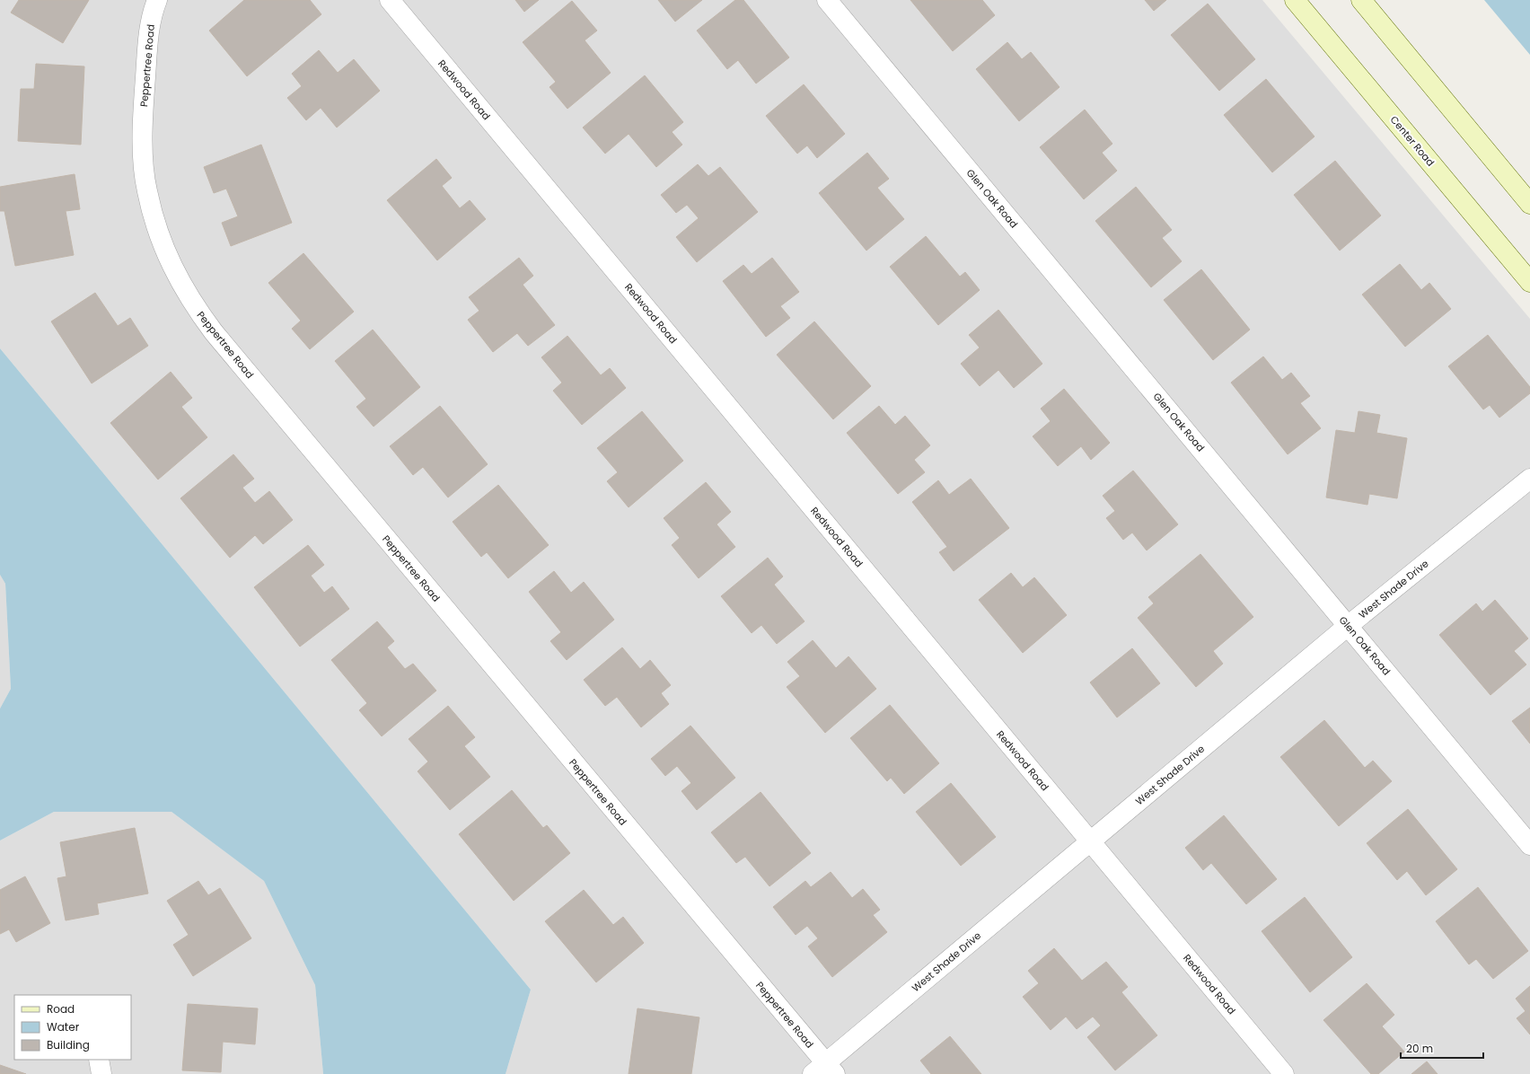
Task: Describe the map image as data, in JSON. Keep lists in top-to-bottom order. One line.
{"streets":{"street":["Peppertree Road","Redwood Road","Center Road","Glen Oak Road","West Shade Drive"]},"crossings":[["Peppertree Road","West Shade Drive"],["Redwood Road","West Shade Drive"],["Glen Oak Road","West Shade Drive"]],"legend":["Road","Water","Building"],"scale_bar":"20 m"}
